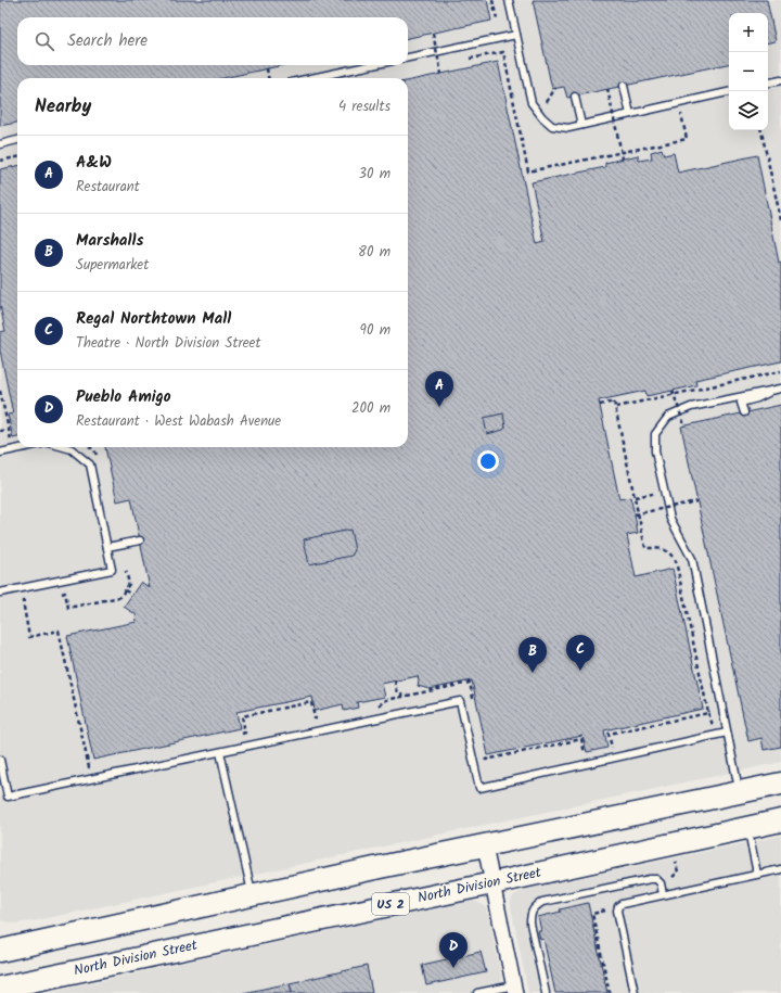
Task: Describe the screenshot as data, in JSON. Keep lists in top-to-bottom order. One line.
{"streets":{"main road":["North Division Street","US 2"]},"page":{"map_buttons":["+","−"],"search":"Search here","heading":["Nearby","4 results"],"list":[{"mark":"A","name":"A&W","note":"Restaurant","value":"30 m"},{"mark":"B","name":"Marshalls","note":"Supermarket","value":"80 m"},{"mark":"C","name":"Regal Northtown Mall","note":"Theatre · North Division Street","value":"90 m"},{"mark":"D","name":"Pueblo Amigo","note":"Restaurant · West Wabash Avenue","value":"200 m"}],"pins":["A","C","B","D"]}}
